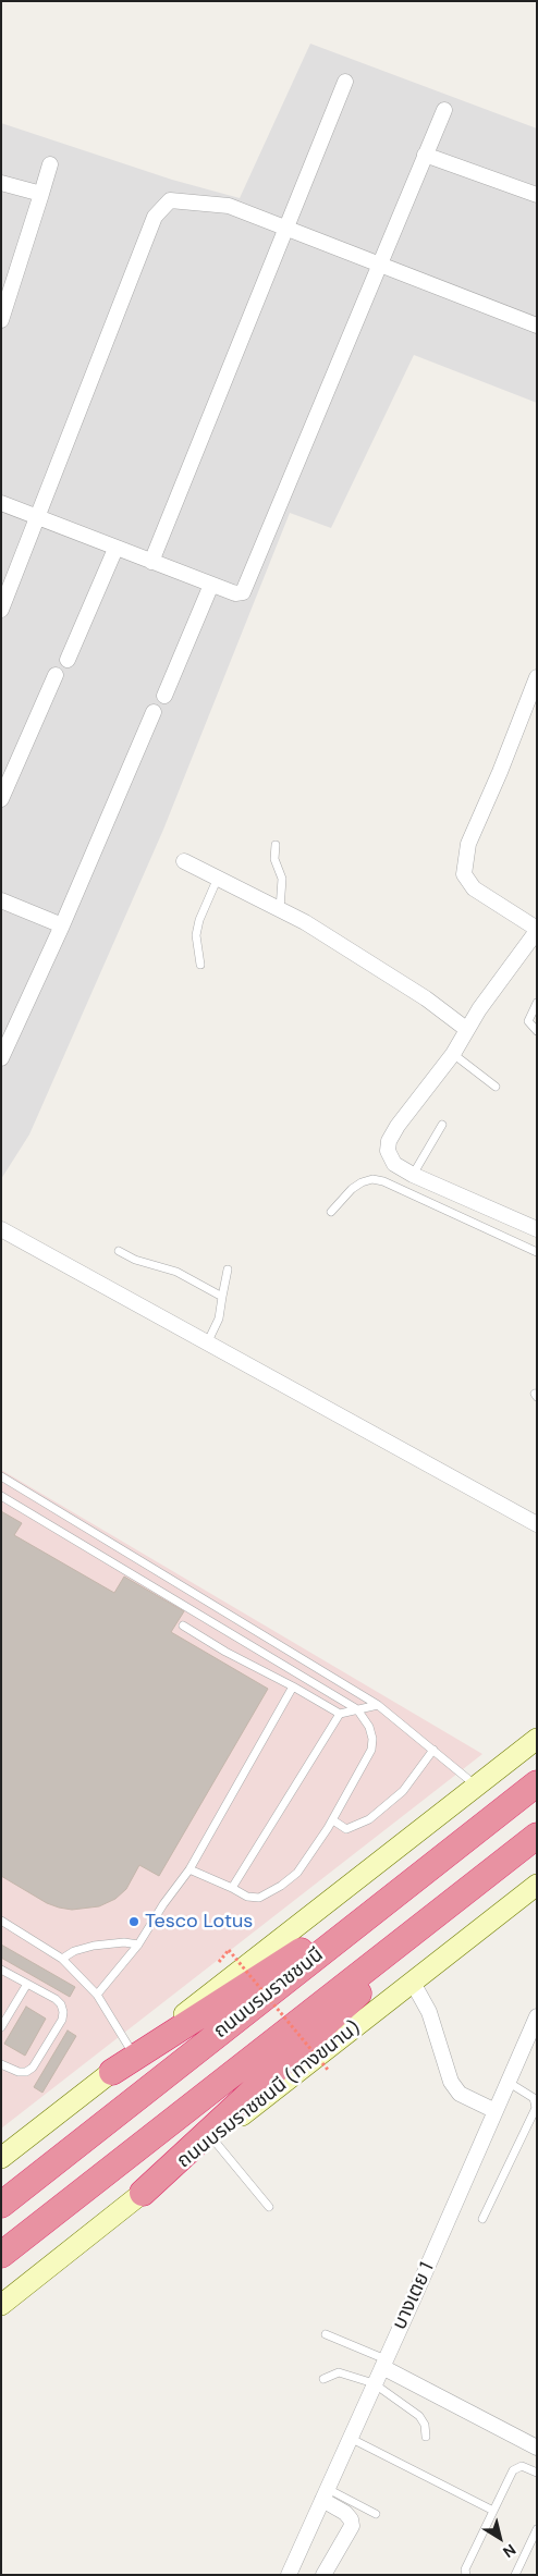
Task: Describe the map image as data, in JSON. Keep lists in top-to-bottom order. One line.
{"streets":{"highway":["ถนนบรมราชชนนี"],"main road":["ถนนบรมราชชนนี (ทางขนาน)"],"street":["บางเตย 1"]},"places":["Tesco Lotus"],"north":"bottom right"}
